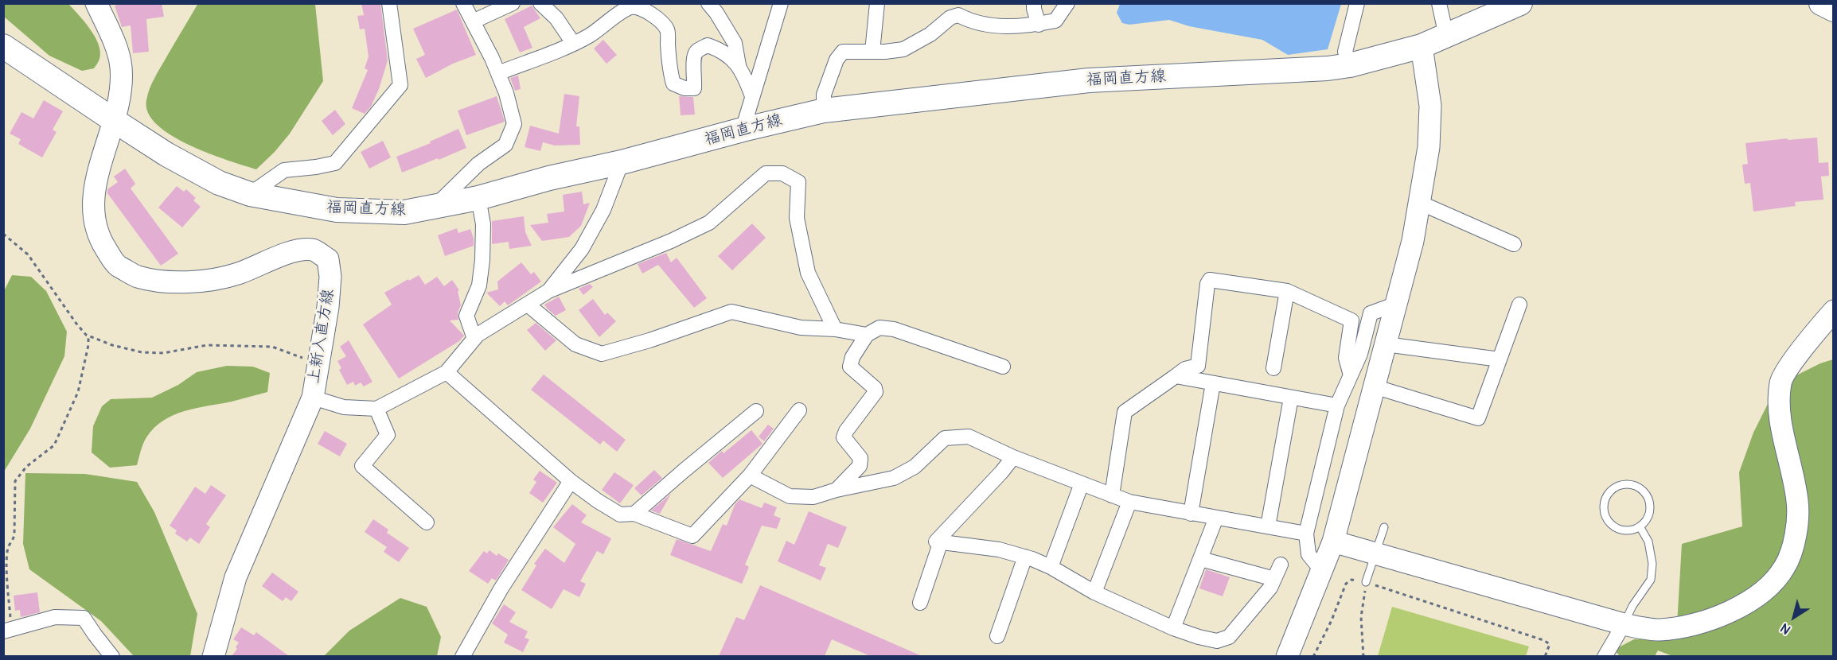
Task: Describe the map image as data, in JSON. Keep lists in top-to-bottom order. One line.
{"streets":{"main road":["福岡直方線"],"street":["上新入直方線"]},"crossings":[["福岡直方線","上新入直方線"]],"north":"bottom left"}
